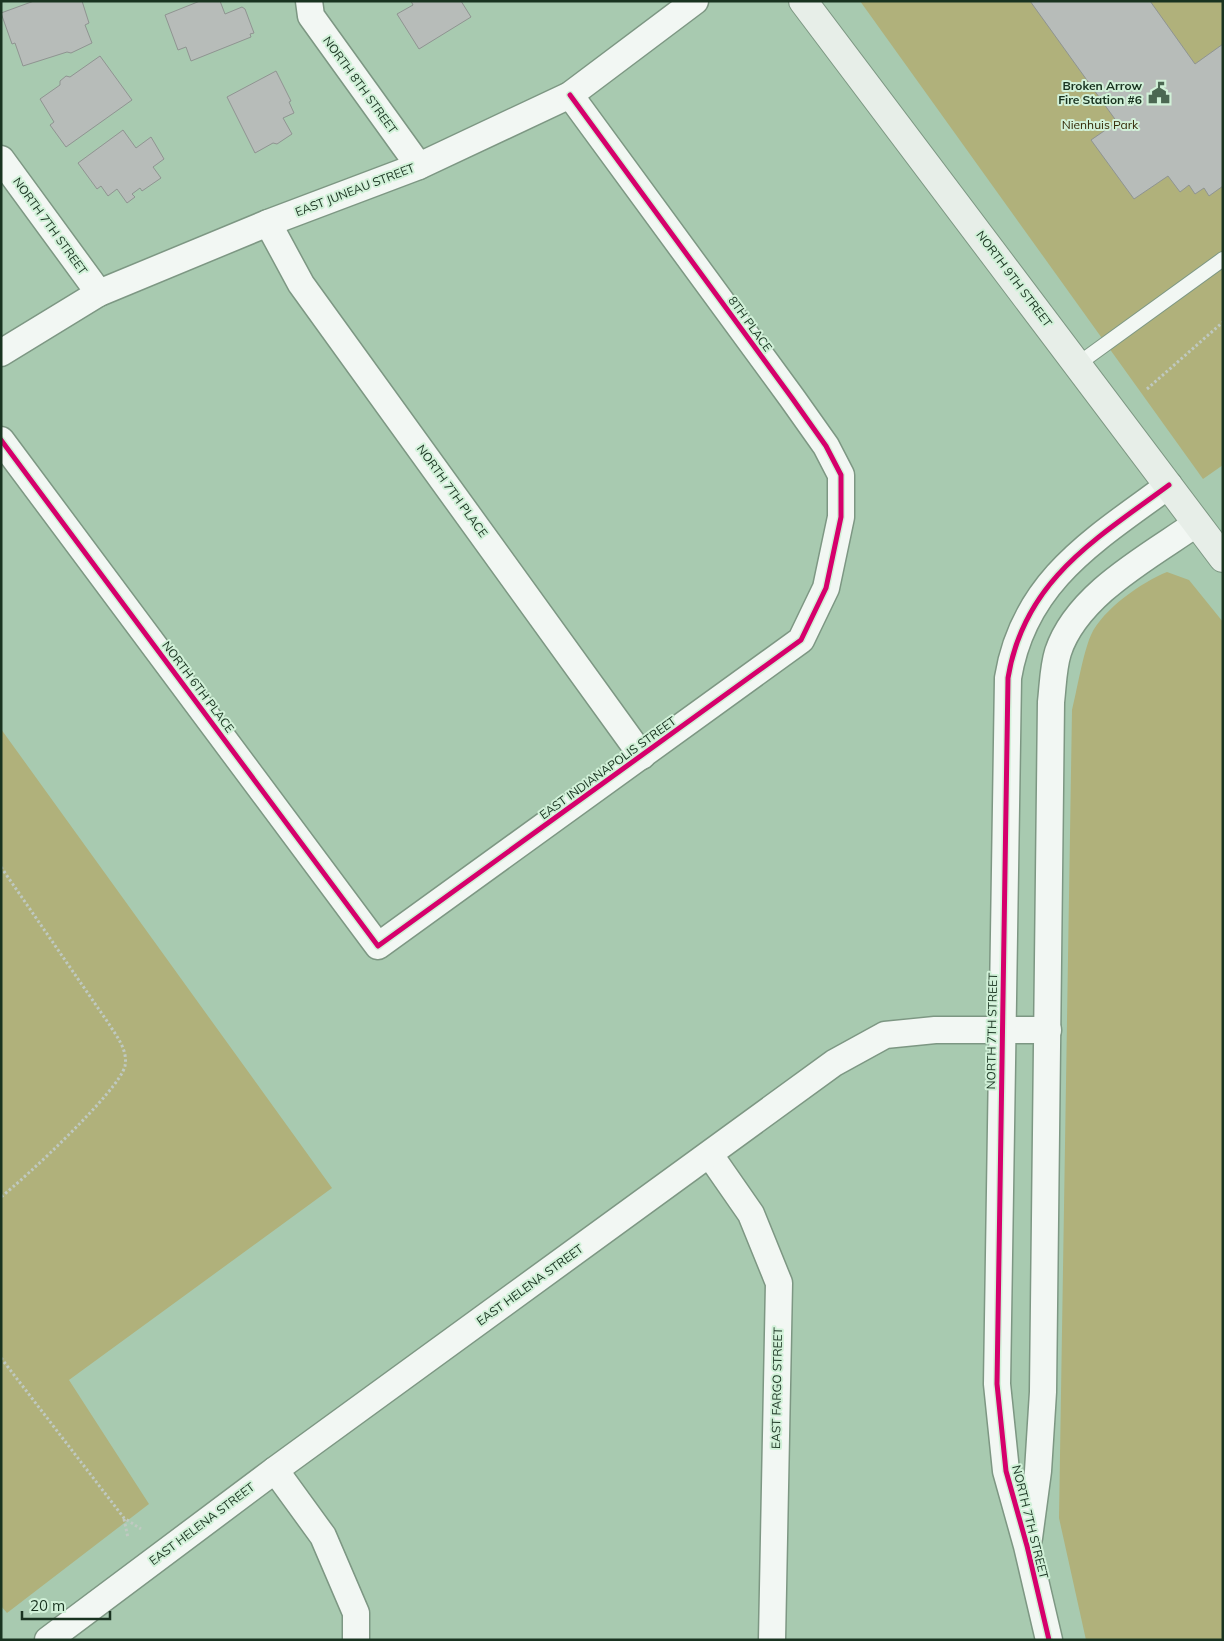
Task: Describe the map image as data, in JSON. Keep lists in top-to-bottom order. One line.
{"streets":{"main road":["NORTH 9TH STREET"],"street":["NORTH 8TH STREET","EAST JUNEAU STREET","NORTH 7TH STREET","8TH PLACE","NORTH 7TH PLACE","NORTH 6TH PLACE","EAST INDIANAPOLIS STREET","EAST HELENA STREET","EAST FARGO STREET"]},"crossings":[["NORTH 8TH STREET","EAST JUNEAU STREET"],["EAST JUNEAU STREET","NORTH 7TH STREET"],["EAST JUNEAU STREET","8TH PLACE"],["EAST JUNEAU STREET","NORTH 7TH PLACE"],["NORTH 7TH STREET","NORTH 9TH STREET"],["NORTH 7TH STREET","EAST HELENA STREET"],["8TH PLACE","EAST INDIANAPOLIS STREET"],["NORTH 7TH PLACE","EAST INDIANAPOLIS STREET"],["NORTH 6TH PLACE","EAST INDIANAPOLIS STREET"],["EAST HELENA STREET","EAST FARGO STREET"]],"parks":["Nienhuis Park"],"places":{"public building":["Broken Arrow Fire Station #6"]},"scale_bar":"20 m"}
